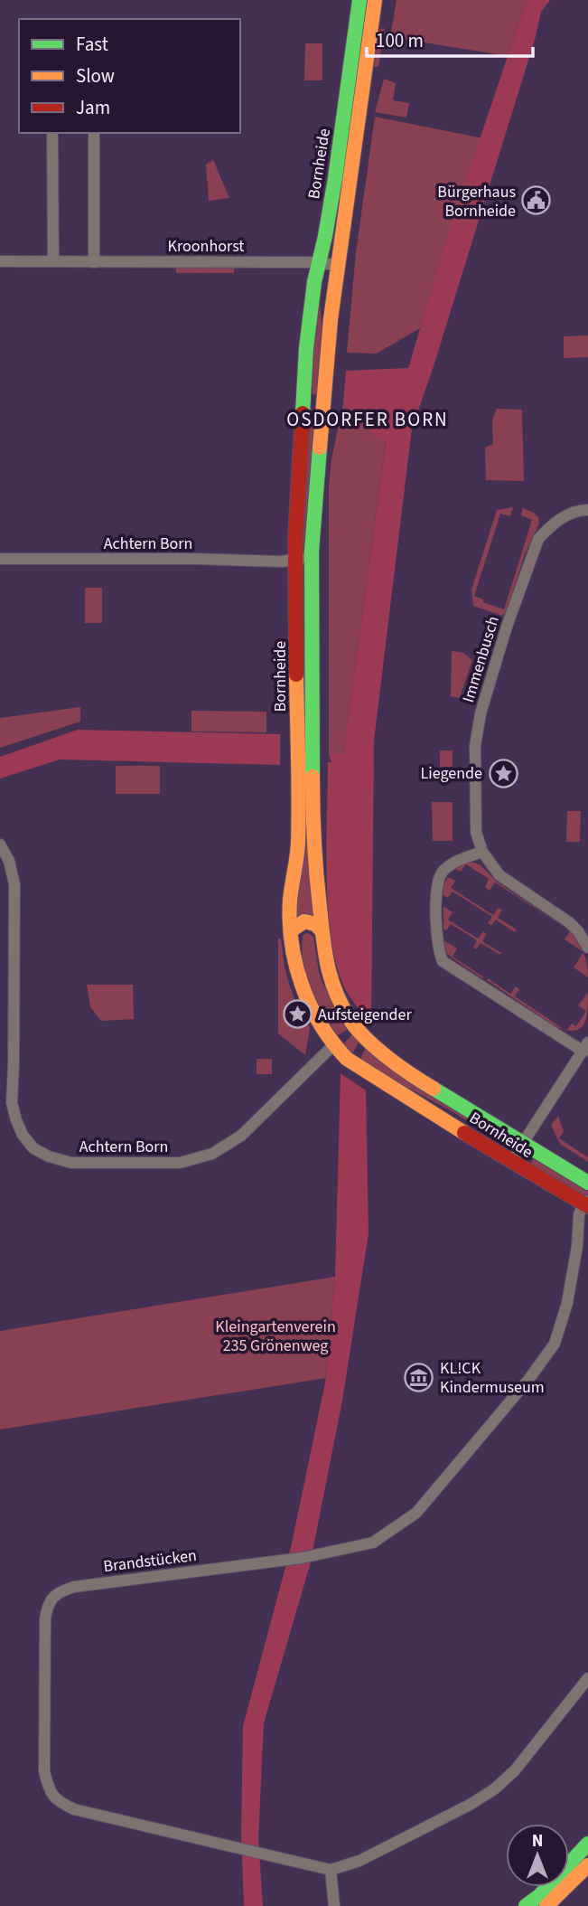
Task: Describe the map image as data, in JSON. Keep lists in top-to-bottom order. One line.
{"streets":{"street":["Bornheide","Kroonhorst","Achtern Born","Immenbusch","Brandstücken"]},"crossings":[["Bornheide","Kroonhorst"],["Bornheide","Achtern Born"],["Bornheide","Brandstücken"]],"districts":["OSDORFER BORN"],"parks":["Kleingartenverein 235 Grönenweg"],"places":{"public building":["Bürgerhaus Bornheide"],"place":["Liegende","Aufsteigender"],"museum":["KL!CK Kindermuseum"]},"legend":["Fast","Slow","Jam"],"scale_bar":"100 m","north":"top"}
